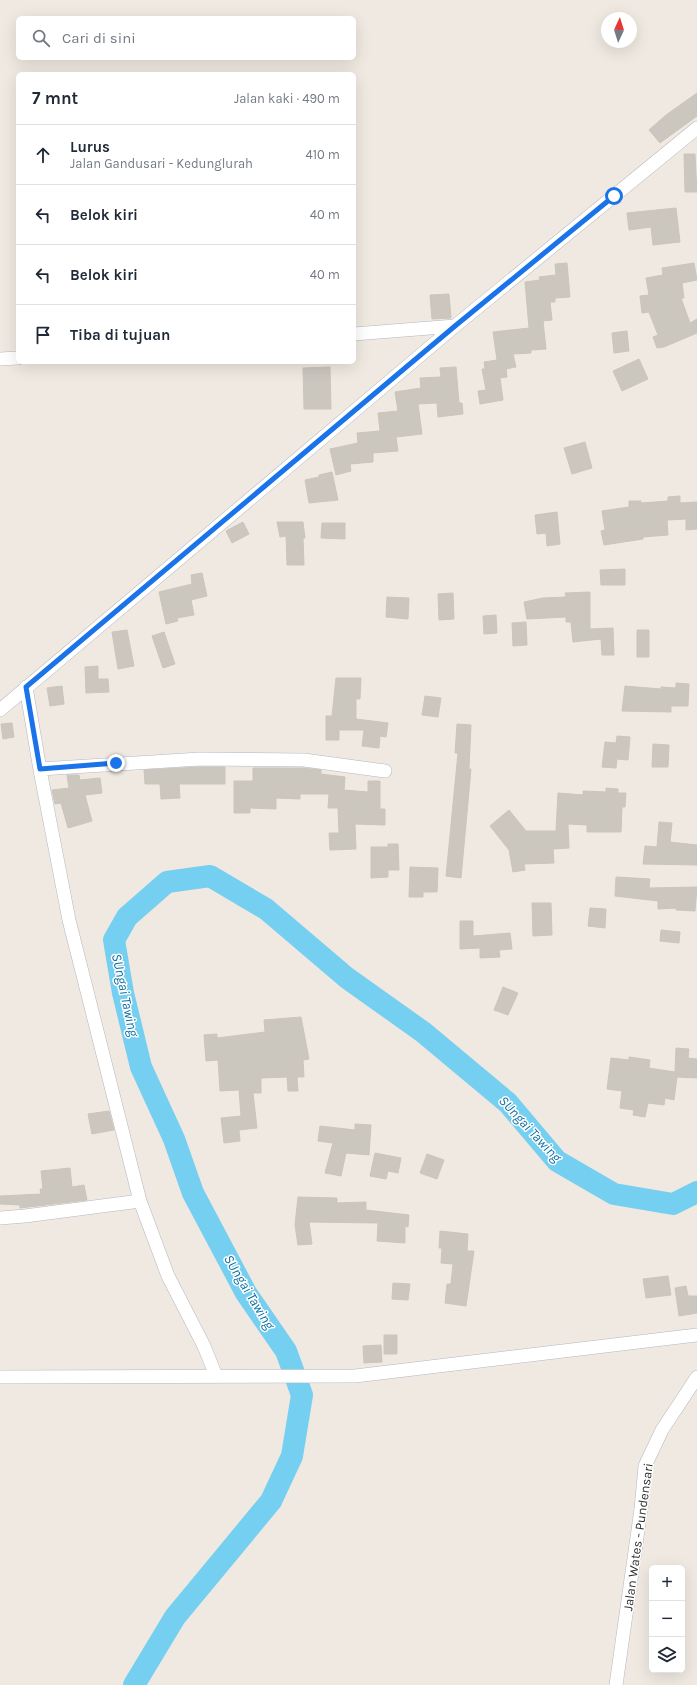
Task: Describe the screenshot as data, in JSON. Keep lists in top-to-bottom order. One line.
{"streets":{"street":["Jalan Wates - Pundensari"]},"water":["SUngai Tawing"],"north":"top","page":{"search":"Cari di sini","heading":["7 mnt","Jalan kaki · 490 m"],"list":[["Lurus","Jalan Gandusari - Kedunglurah","410 m"],["Belok kiri","40 m"],["Belok kiri","40 m"],"Tiba di tujuan"],"map_buttons":["+","−"]}}
